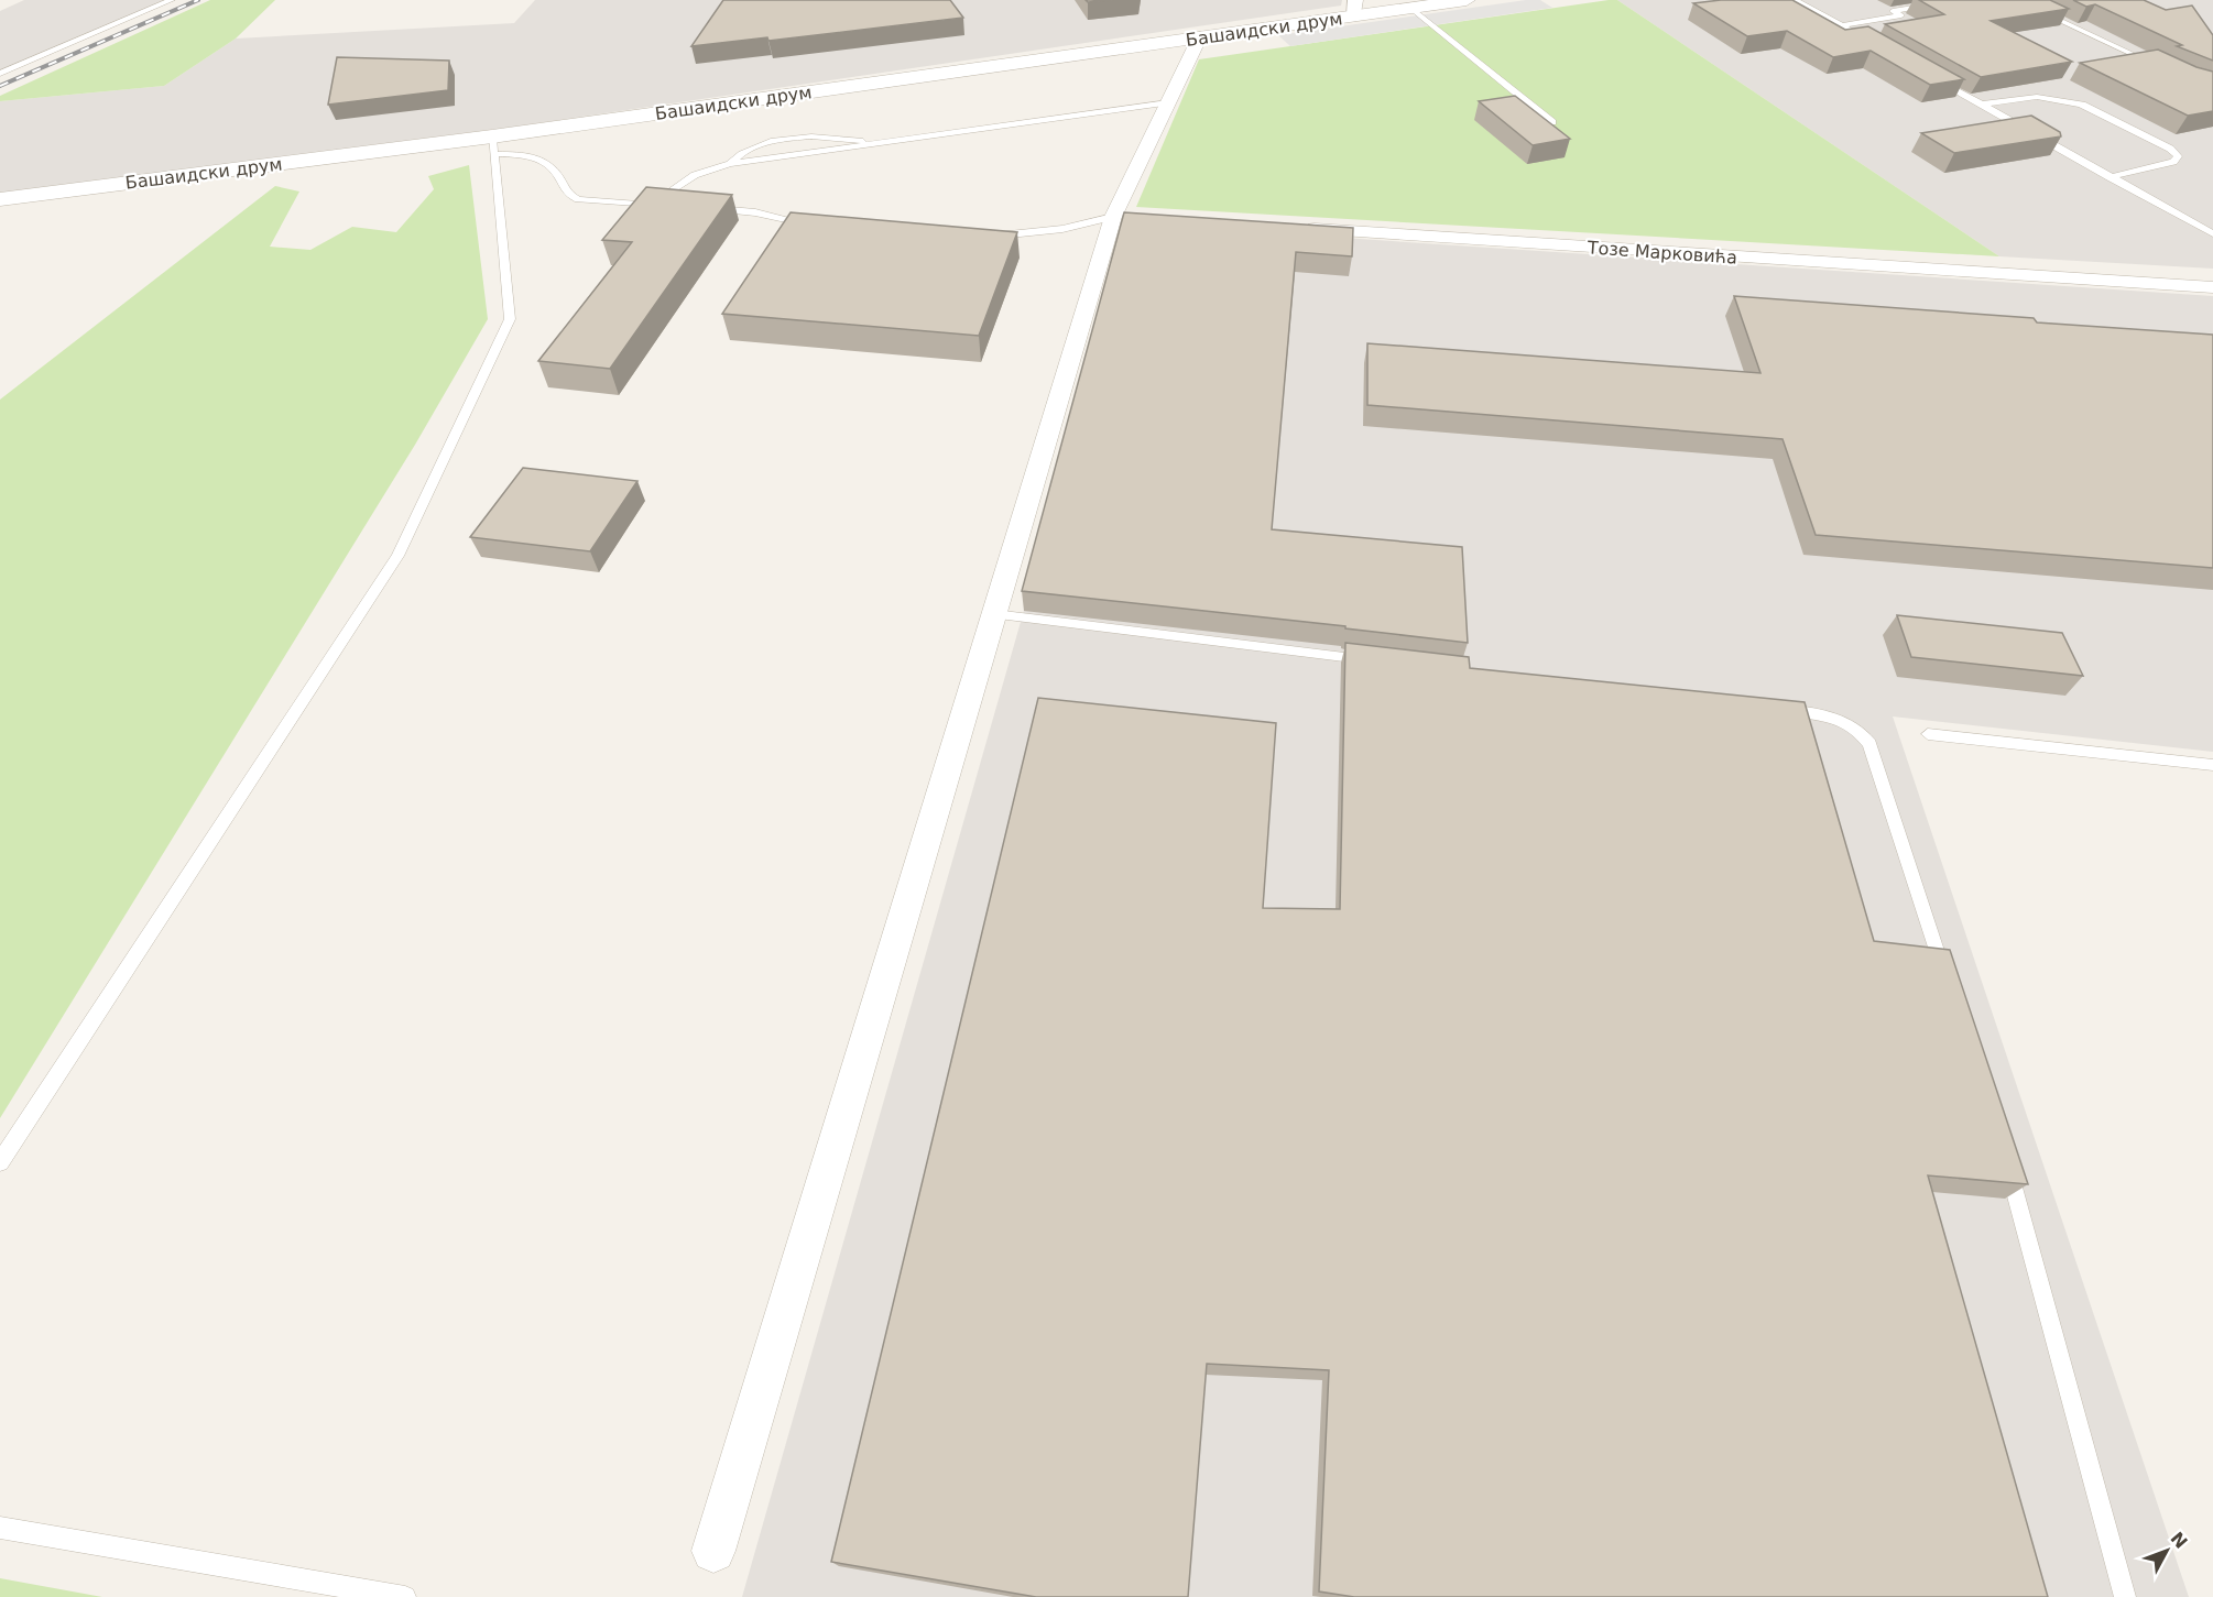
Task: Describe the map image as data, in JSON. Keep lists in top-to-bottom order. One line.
{"streets":{"street":["Башаидски друм","Тозе Марковића"]},"north":"top right"}
